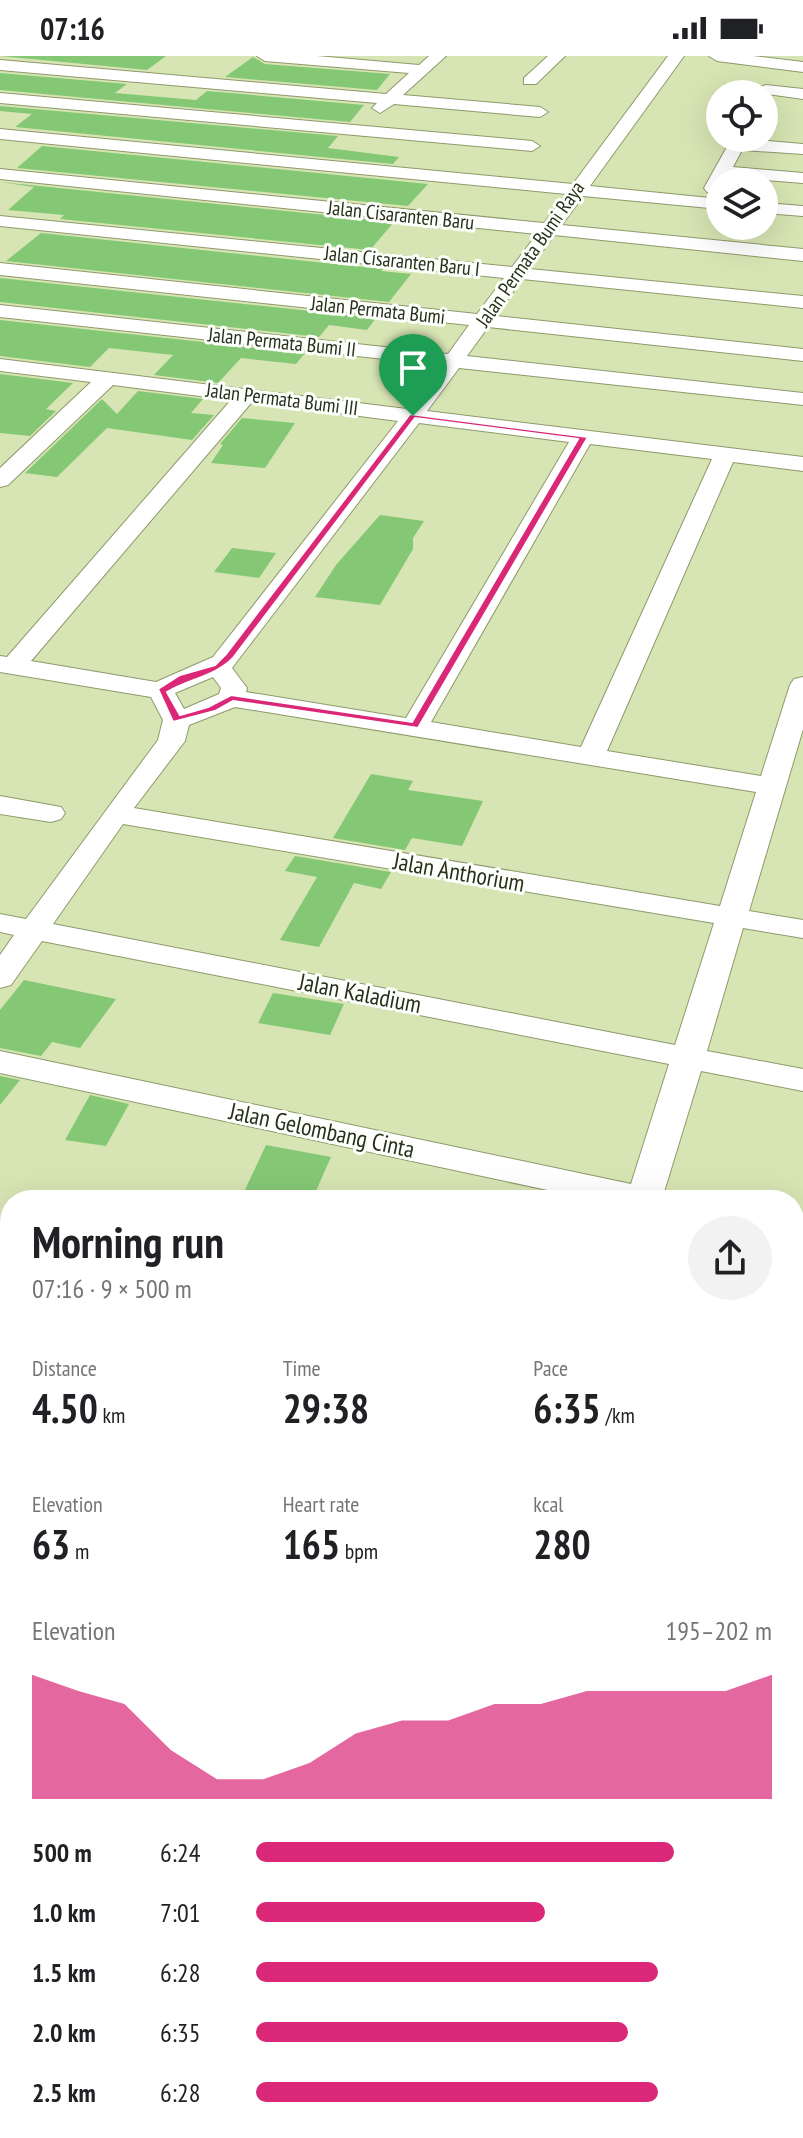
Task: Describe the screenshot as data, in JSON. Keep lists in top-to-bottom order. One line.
{"streets":{"street":["Jalan Cisaranten Baru","Jalan Permata Bumi Raya","Jalan Cisaranten Baru I","Jalan Permata Bumi","Jalan Permata Bumi II","Jalan Permata Bumi III","Jalan Anthorium","Jalan Kaladium","Jalan Gelombang Cinta"]},"crossings":[["Jalan Cisaranten Baru","Jalan Permata Bumi Raya"],["Jalan Permata Bumi Raya","Jalan Cisaranten Baru I"],["Jalan Permata Bumi Raya","Jalan Permata Bumi"],["Jalan Permata Bumi Raya","Jalan Permata Bumi II"],["Jalan Permata Bumi Raya","Jalan Permata Bumi III"]],"page":{"status":"07:16","heading":["Morning run","07:16 · 9 × 500 m"],"stats":[["Distance","4.50 km"],["Time","29:38"],["Pace","6:35 /km"],["Elevation","63 m"],["Heart rate","165 bpm"],["kcal","280"]],"chart":["Elevation","195–202 m"],"list":[{"name":"500 m","note":"6:24"},{"name":"1.0 km","note":"7:01"},{"name":"1.5 km","note":"6:28"},{"name":"2.0 km","note":"6:35"},{"name":"2.5 km","note":"6:28"}]}}
